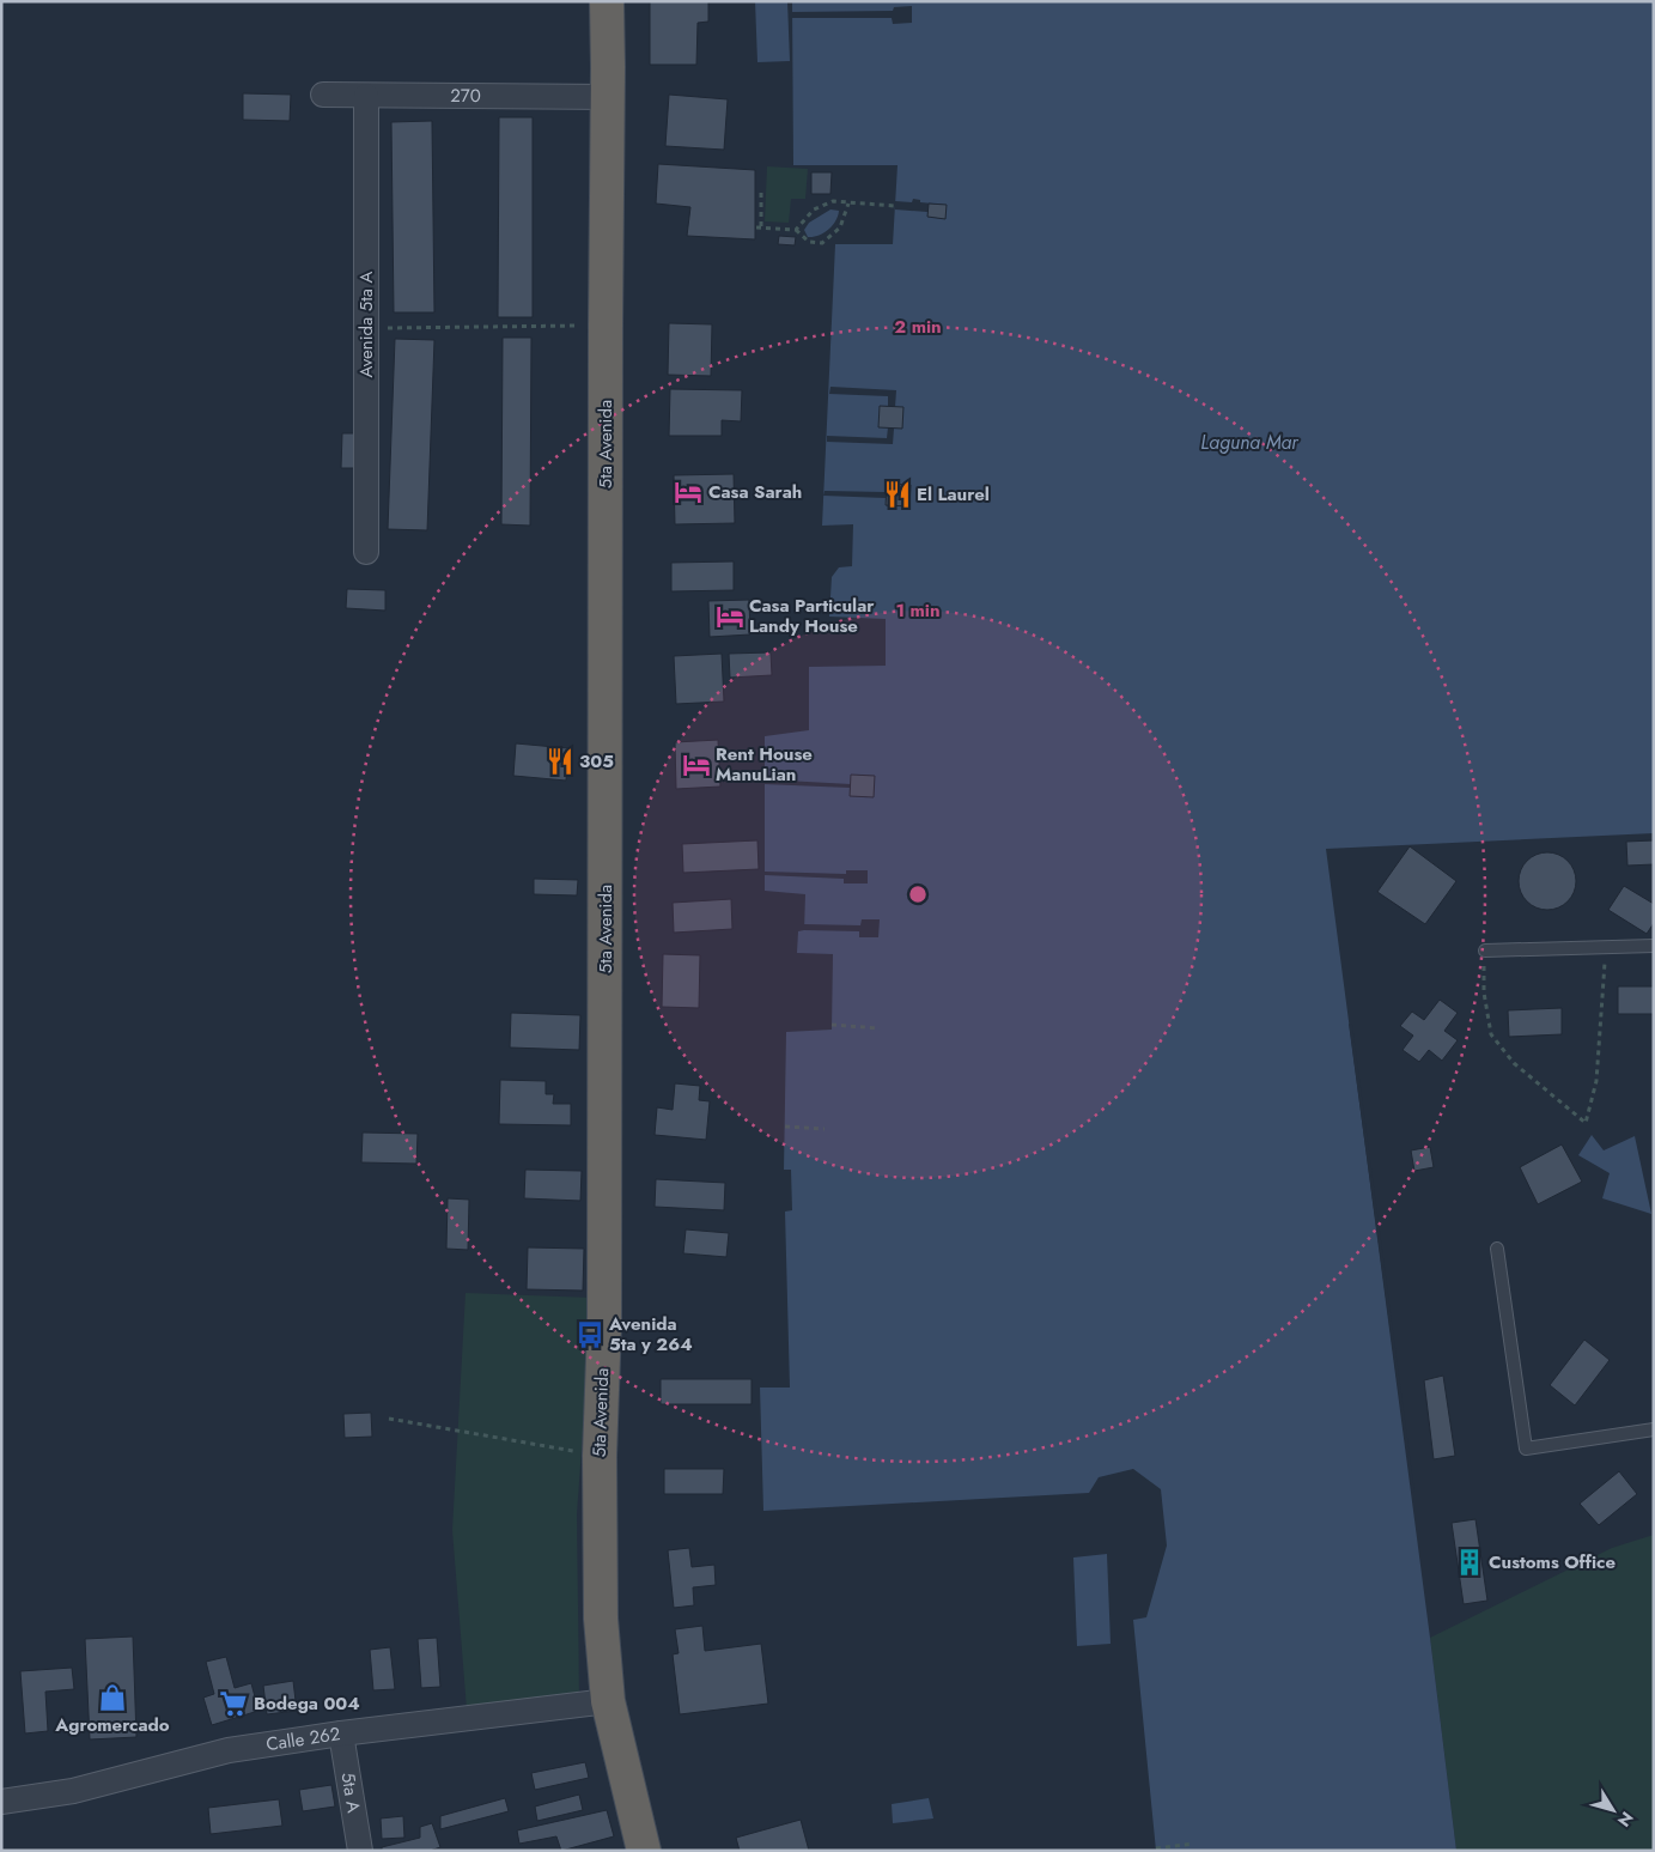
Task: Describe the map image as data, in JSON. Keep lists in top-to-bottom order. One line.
{"streets":{"highway":["5ta Avenida"],"street":["270","Avenida 5ta A","Calle 262","5ta A"]},"crossings":[["270","Avenida 5ta A"],["270","5ta Avenida"],["5ta Avenida","Calle 262"],["Calle 262","5ta A"]],"water":["Laguna Mar"],"places":{"hotel":["Casa Sarah","Casa Particular Landy House","Rent House ManuLian"],"restaurant":["El Laurel","305"],"bus stop":["Avenida 5ta y 264"],"building":["Customs Office"],"shop":["Agromercado"],"supermarket":["Bodega 004"]},"north":"bottom right","rings":["2 min","1 min"]}
